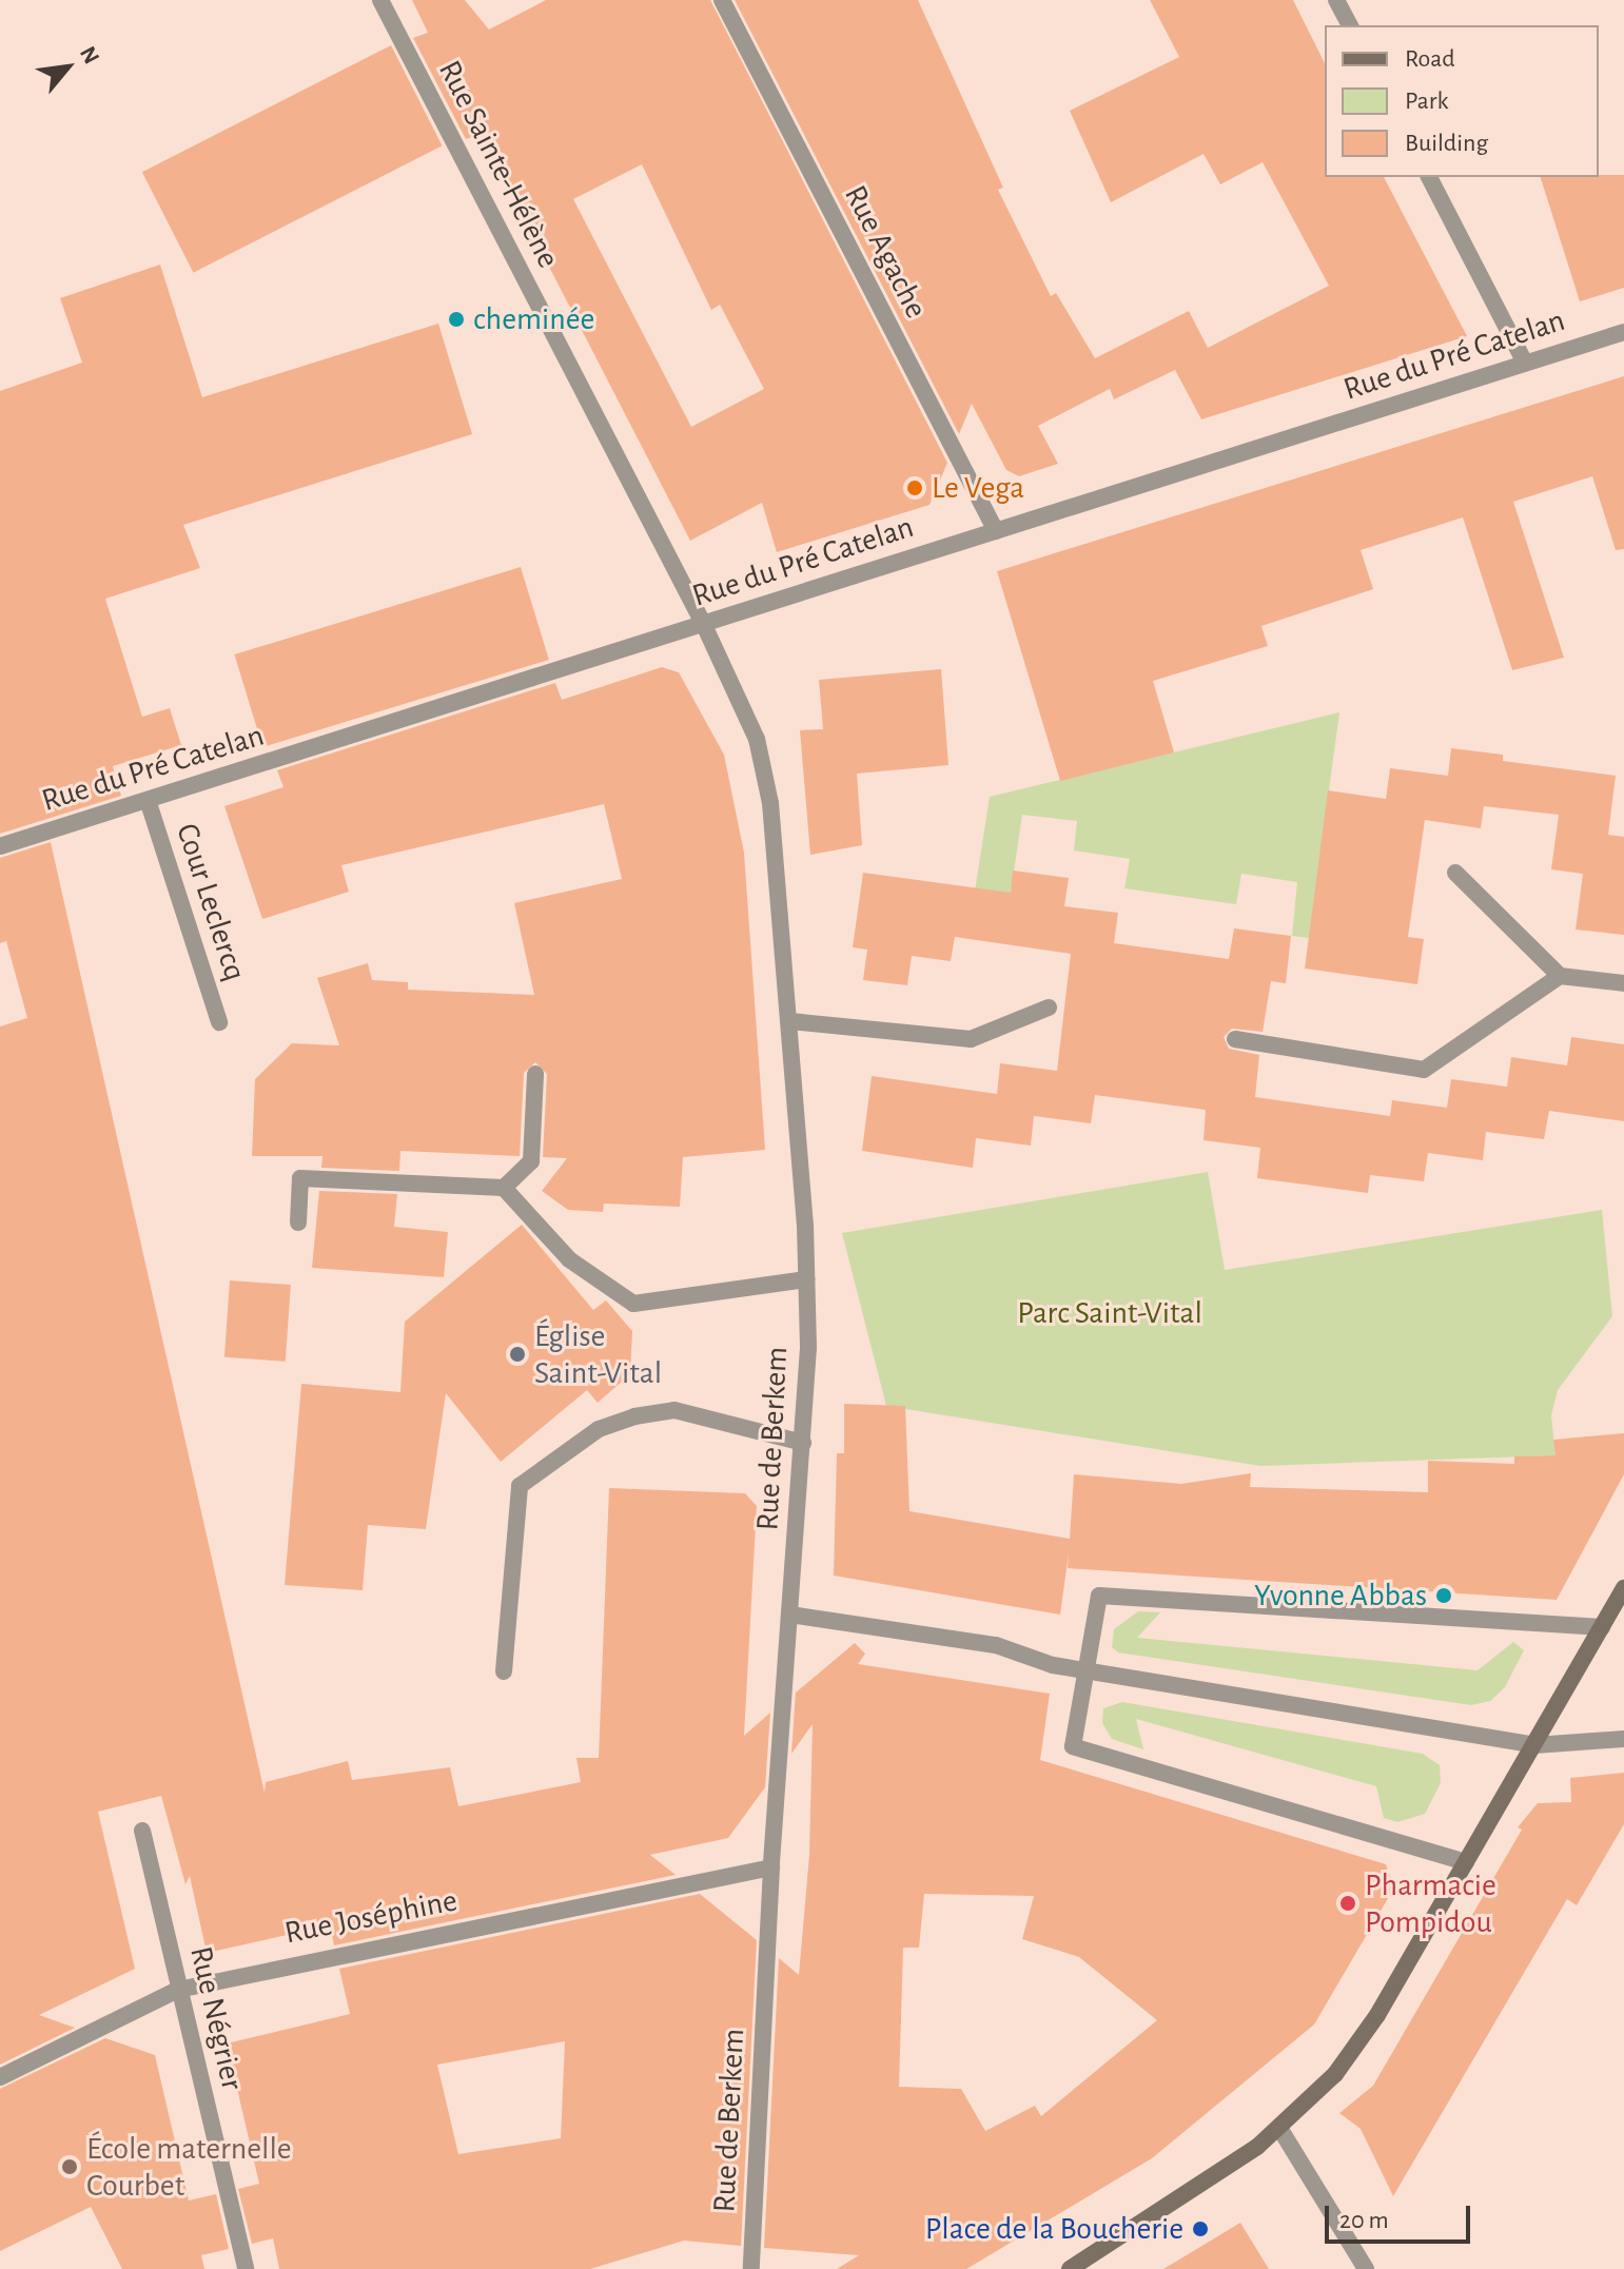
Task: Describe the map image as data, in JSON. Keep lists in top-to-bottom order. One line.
{"streets":{"street":["Rue Sainte-Hélène","Rue Agache","Rue du Pré Catelan","Cour Leclercq","Rue de Berkem","Rue Joséphine","Rue Négrier"]},"crossings":[["Rue Sainte-Hélène","Rue du Pré Catelan"],["Rue Sainte-Hélène","Rue de Berkem"],["Rue Agache","Rue du Pré Catelan"],["Rue du Pré Catelan","Cour Leclercq"],["Rue du Pré Catelan","Rue de Berkem"],["Rue de Berkem","Rue Joséphine"],["Rue Joséphine","Rue Négrier"]],"parks":["Parc Saint-Vital"],"places":["cheminée","Le Vega","Église Saint-Vital","Yvonne Abbas","Pharmacie Pompidou","École maternelle Courbet","Place de la Boucherie"],"legend":["Road","Park","Building"],"scale_bar":"20 m","north":"top right"}
